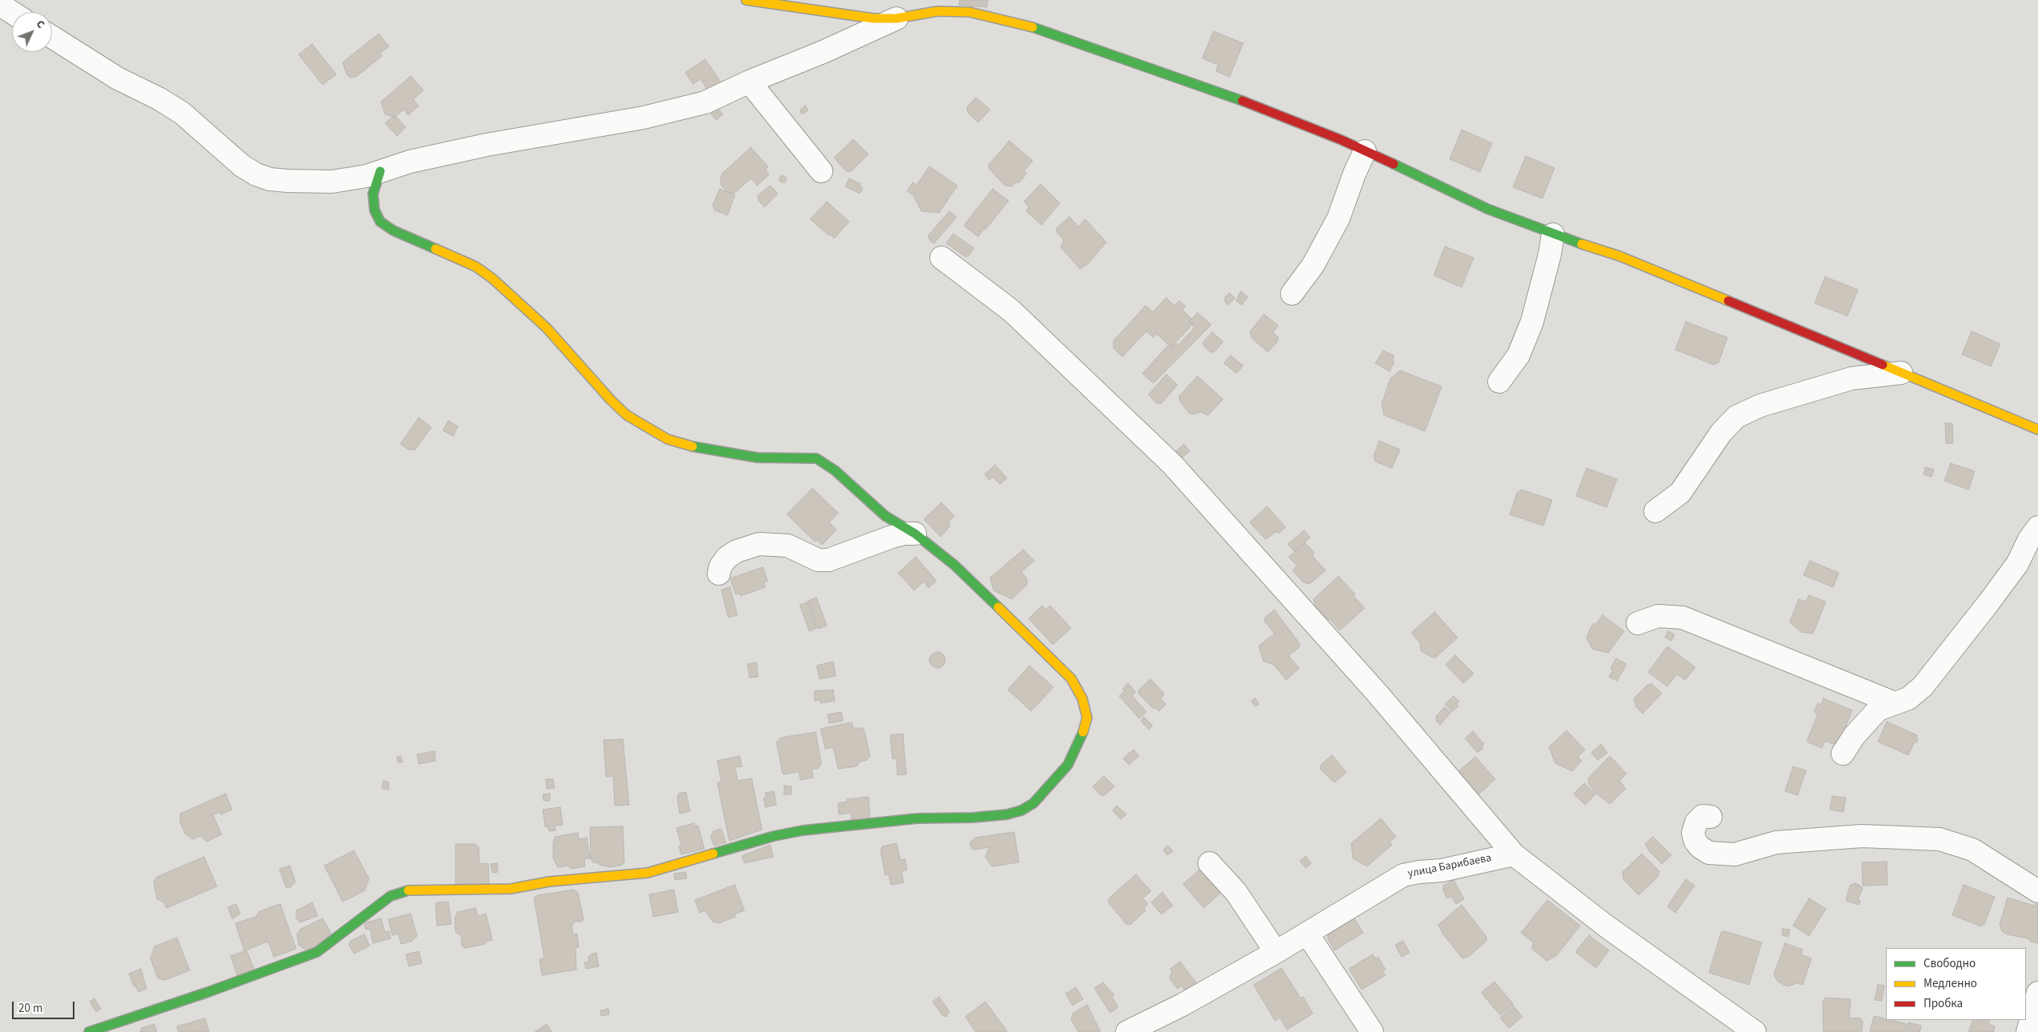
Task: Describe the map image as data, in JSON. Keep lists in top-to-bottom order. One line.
{"streets":{"street":["улица Барибаева"]},"legend":["Свободно","Медленно","Пробка"],"scale_bar":"20 m","north":"top right"}
